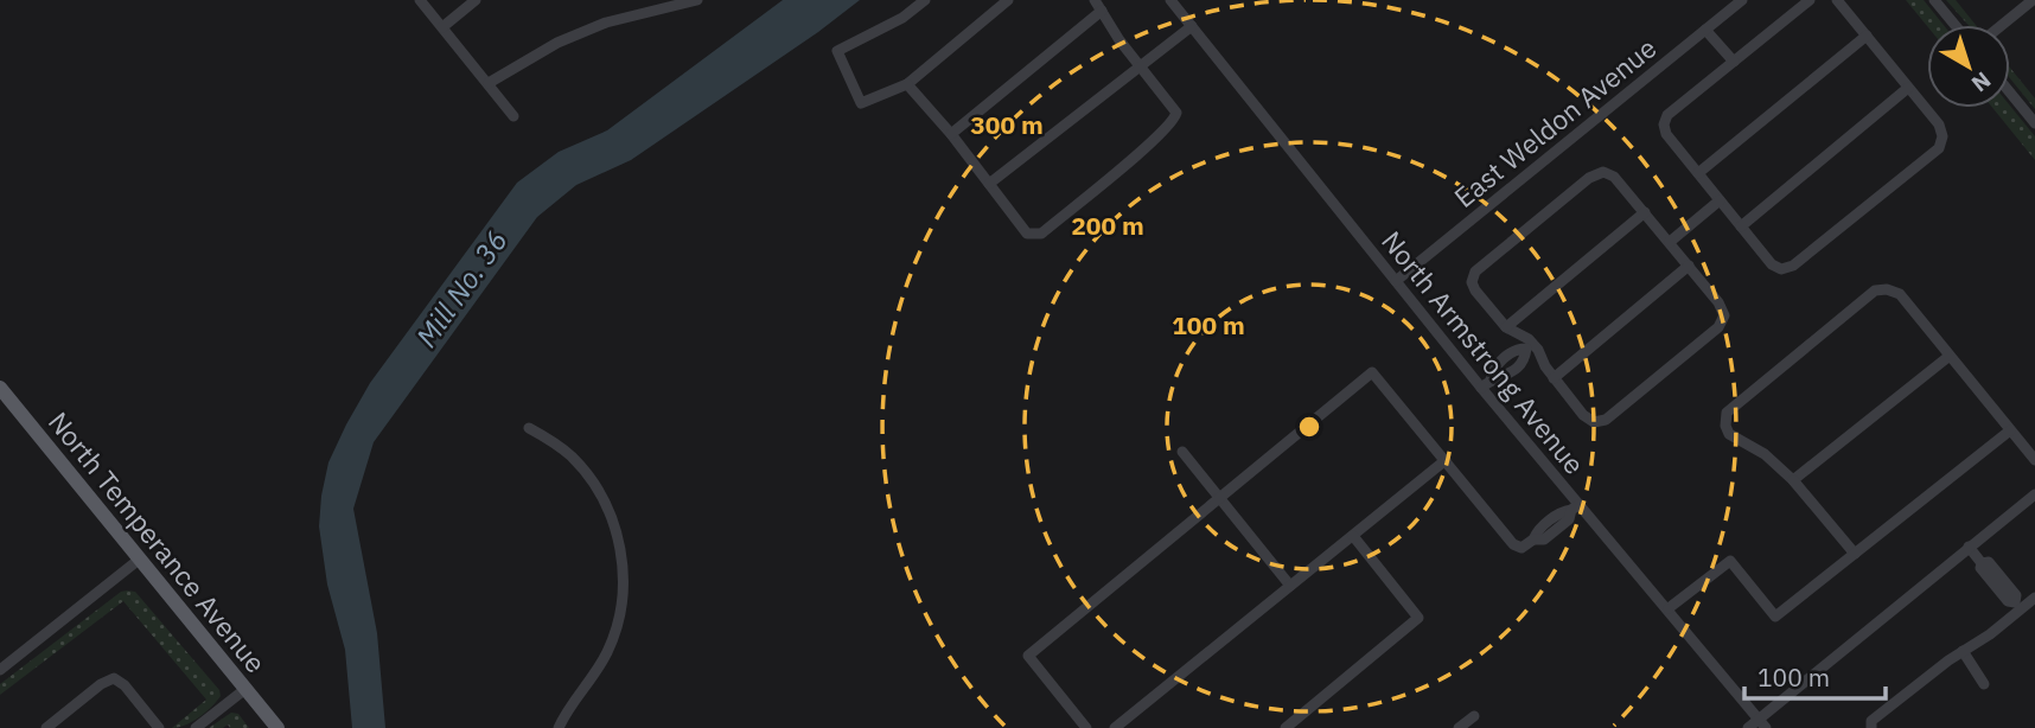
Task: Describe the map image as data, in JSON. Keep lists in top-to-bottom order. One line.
{"streets":{"main road":["North Temperance Avenue"],"street":["East Weldon Avenue","North Armstrong Avenue"]},"crossings":[["East Weldon Avenue","North Armstrong Avenue"]],"water":["Mill No. 36"],"scale_bar":"100 m","north":"bottom right","rings":["300 m","200 m","100 m"]}
